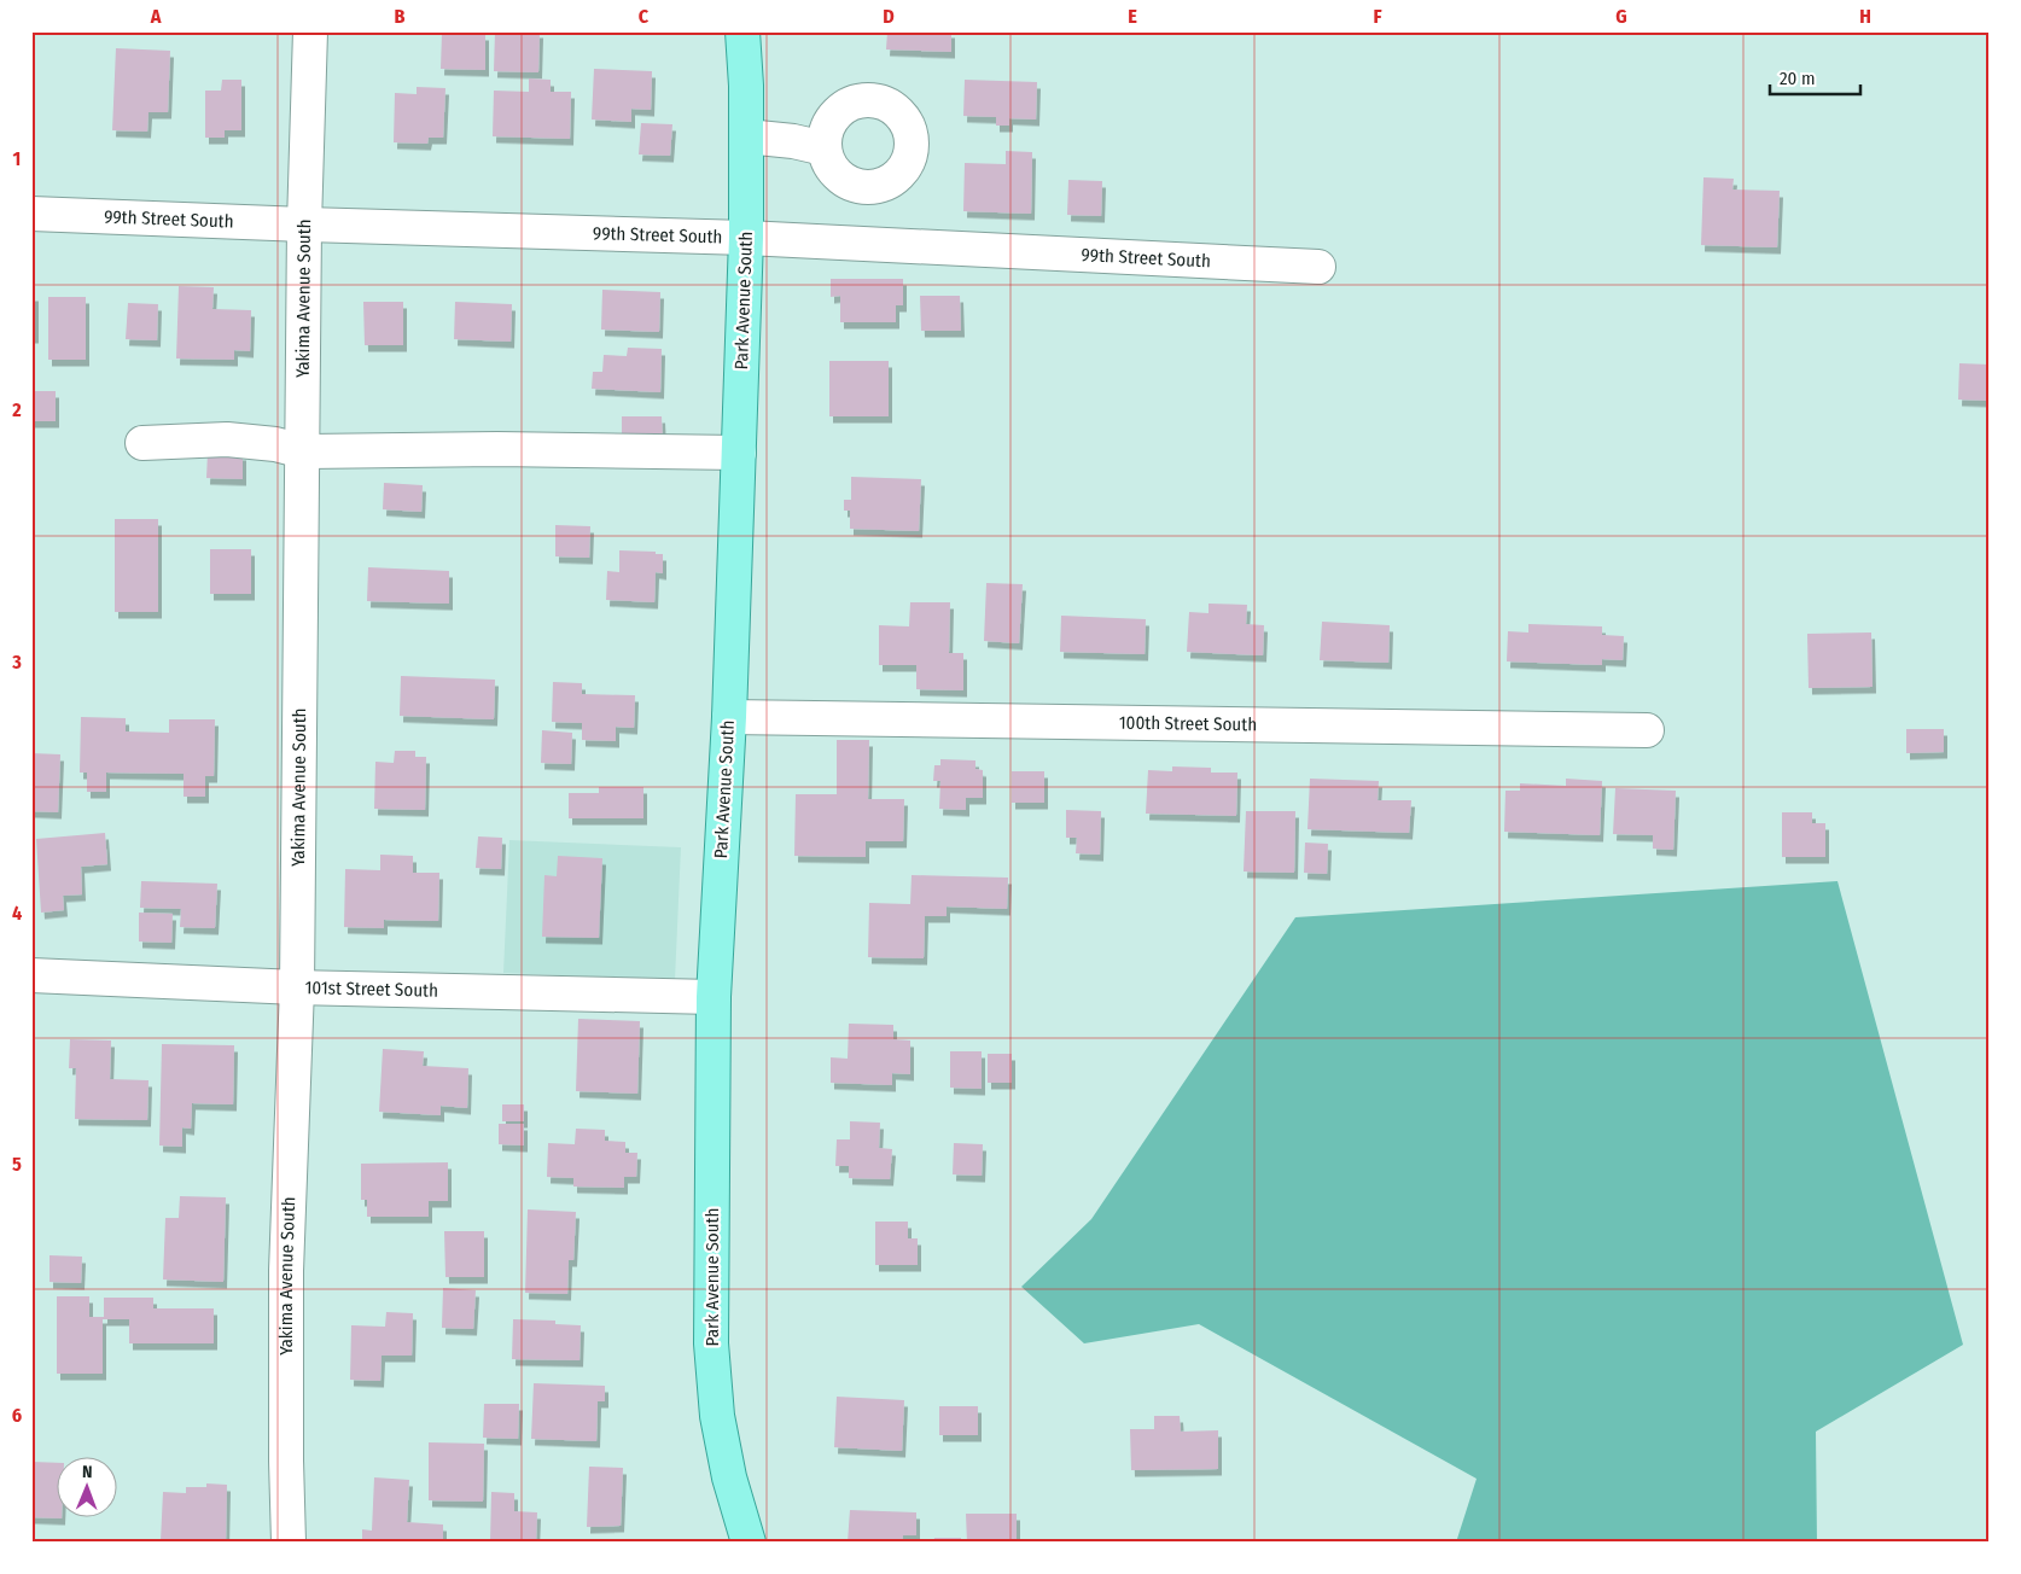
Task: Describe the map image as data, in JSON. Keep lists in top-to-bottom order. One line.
{"streets":{"main road":["Park Avenue South"],"street":["99th Street South","Yakima Avenue South","100th Street South","101st Street South"]},"crossings":[["99th Street South","Yakima Avenue South"],["99th Street South","Park Avenue South"],["Yakima Avenue South","101st Street South"],["Park Avenue South","100th Street South"],["Park Avenue South","101st Street South"]],"scale_bar":"20 m","north":"top","grid":{"columns":["A","B","C","D","E","F","G","H"],"rows":["1","2","3","4","5","6"]}}
